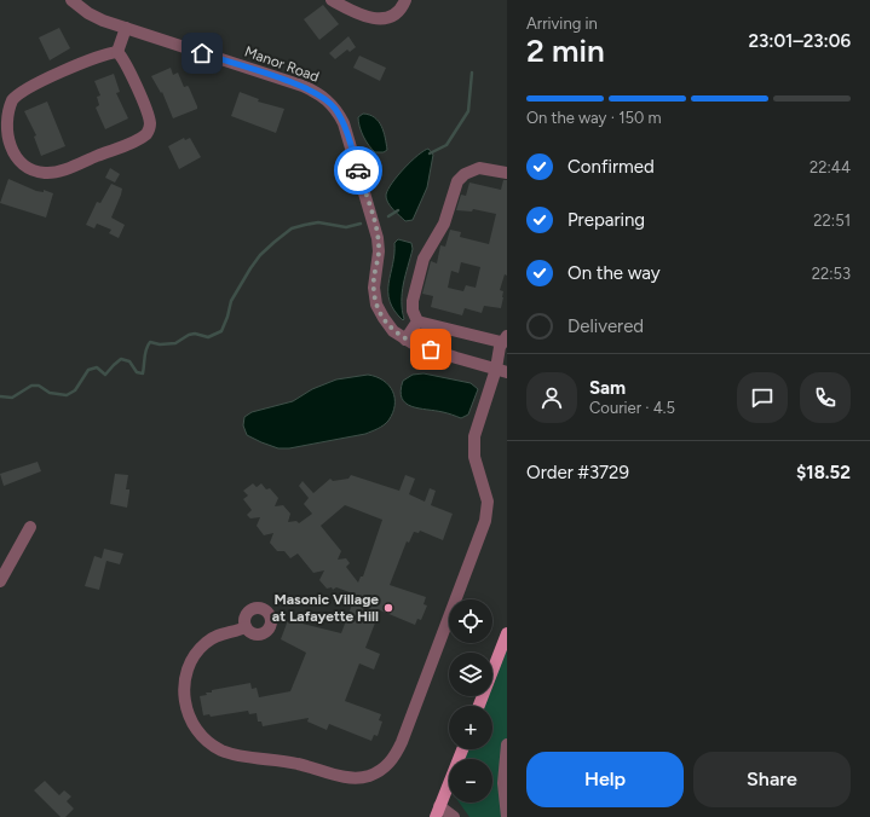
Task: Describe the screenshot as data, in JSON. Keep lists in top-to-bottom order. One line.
{"streets":{"street":["Manor Road"]},"places":["Masonic Village at Lafayette Hill"],"page":{"heading":["2 min","Arriving in","23:01–23:06"],"panel":["Sam","Courier · 4.5","Order #3729","$18.52"],"bar":"On the way · 150 m","list":[["Confirmed","22:44"],["Preparing","22:51"],["On the way","22:53"],"Delivered"],"map_buttons":["+","−"],"buttons":["Help","Share"]}}
